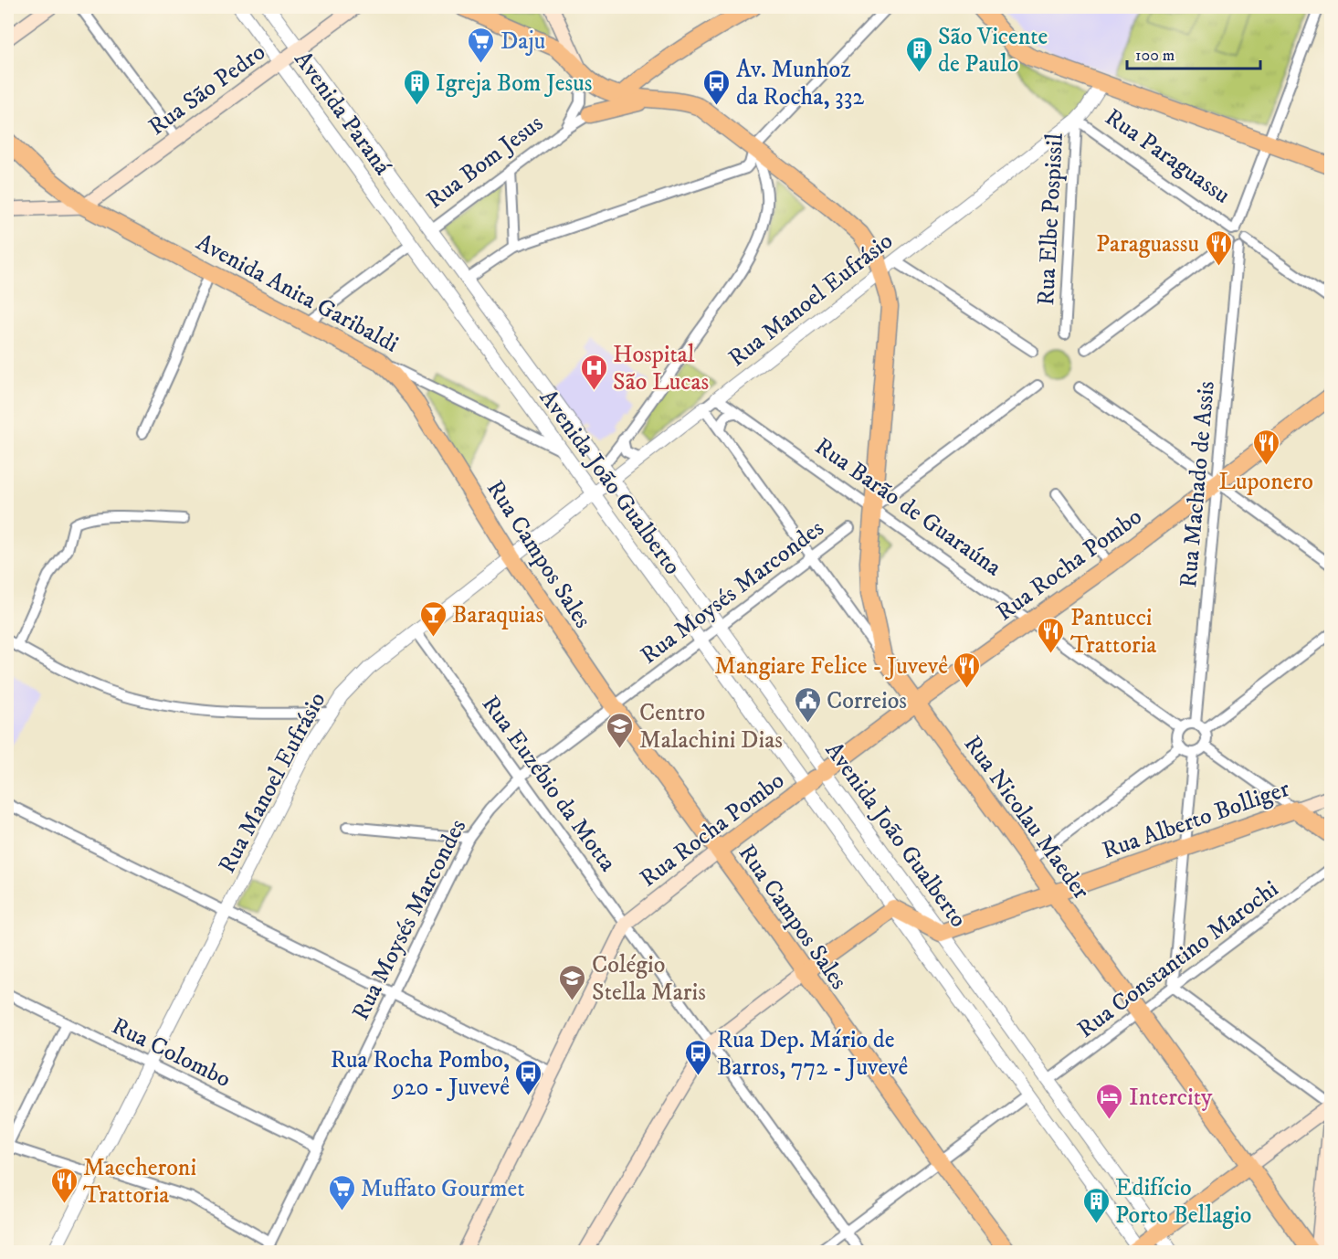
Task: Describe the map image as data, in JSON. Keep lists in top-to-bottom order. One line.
{"streets":{"main road":["Rua São Pedro","Rua Bom Jesus","Avenida Anita Garibaldi","Rua Campos Sales","Rua Rocha Pombo","Rua Nicolau Maeder","Rua Alberto Bolliger"],"street":["Avenida Paraná","Rua Paraguassu","Rua Elbe Pospissil","Rua Manoel Eufrásio","Avenida João Gualberto","Rua Machado de Assis","Rua Barão de Guaraúna","Rua Moysés Marcondes","Rua Euzébio da Motta","Rua Constantino Marochi","Rua Colombo"]},"crossings":[["Rua São Pedro","Avenida Paraná"],["Rua São Pedro","Avenida Anita Garibaldi"],["Avenida Paraná","Rua Bom Jesus"],["Avenida Paraná","Avenida João Gualberto"],["Rua Paraguassu","Rua Elbe Pospissil"],["Rua Paraguassu","Rua Manoel Eufrásio"],["Rua Paraguassu","Rua Machado de Assis"],["Rua Bom Jesus","Avenida João Gualberto"],["Rua Elbe Pospissil","Rua Manoel Eufrásio"],["Avenida Anita Garibaldi","Avenida João Gualberto"],["Avenida Anita Garibaldi","Rua Campos Sales"],["Rua Manoel Eufrásio","Avenida João Gualberto"],["Rua Manoel Eufrásio","Rua Barão de Guaraúna"],["Rua Manoel Eufrásio","Rua Campos Sales"],["Rua Manoel Eufrásio","Rua Euzébio da Motta"],["Rua Manoel Eufrásio","Rua Nicolau Maeder"],["Rua Manoel Eufrásio","Rua Colombo"],["Avenida João Gualberto","Rua Rocha Pombo"],["Avenida João Gualberto","Rua Moysés Marcondes"],["Avenida João Gualberto","Rua Alberto Bolliger"],["Avenida João Gualberto","Rua Constantino Marochi"],["Rua Machado de Assis","Rua Barão de Guaraúna"],["Rua Machado de Assis","Rua Rocha Pombo"],["Rua Barão de Guaraúna","Rua Rocha Pombo"],["Rua Campos Sales","Rua Rocha Pombo"],["Rua Campos Sales","Rua Moysés Marcondes"],["Rua Rocha Pombo","Rua Euzébio da Motta"],["Rua Rocha Pombo","Rua Nicolau Maeder"],["Rua Moysés Marcondes","Rua Euzébio da Motta"],["Rua Moysés Marcondes","Rua Nicolau Maeder"],["Rua Moysés Marcondes","Rua Colombo"],["Rua Nicolau Maeder","Rua Alberto Bolliger"],["Rua Nicolau Maeder","Rua Constantino Marochi"]],"places":{"supermarket":["Daju","Muffato Gourmet"],"building":["São Vicente de Paulo","Igreja Bom Jesus","Edifício Porto Bellagio"],"bus stop":["Av. Munhoz da Rocha, 332","Rua Dep. Mário de Barros, 772 - Juvevê","Rua Rocha Pombo, 920 - Juvevê"],"restaurant":["Paraguassu","Luponero","Pantucci Trattoria","Mangiare Felice - Juvevê","Maccheroni Trattoria"],"hospital":["Hospital São Lucas"],"bar":["Baraquias"],"public building":["Correios"],"school or university":["Centro Malachini Dias","Colégio Stella Maris"],"hotel":["Intercity"]},"scale_bar":"100 m"}
